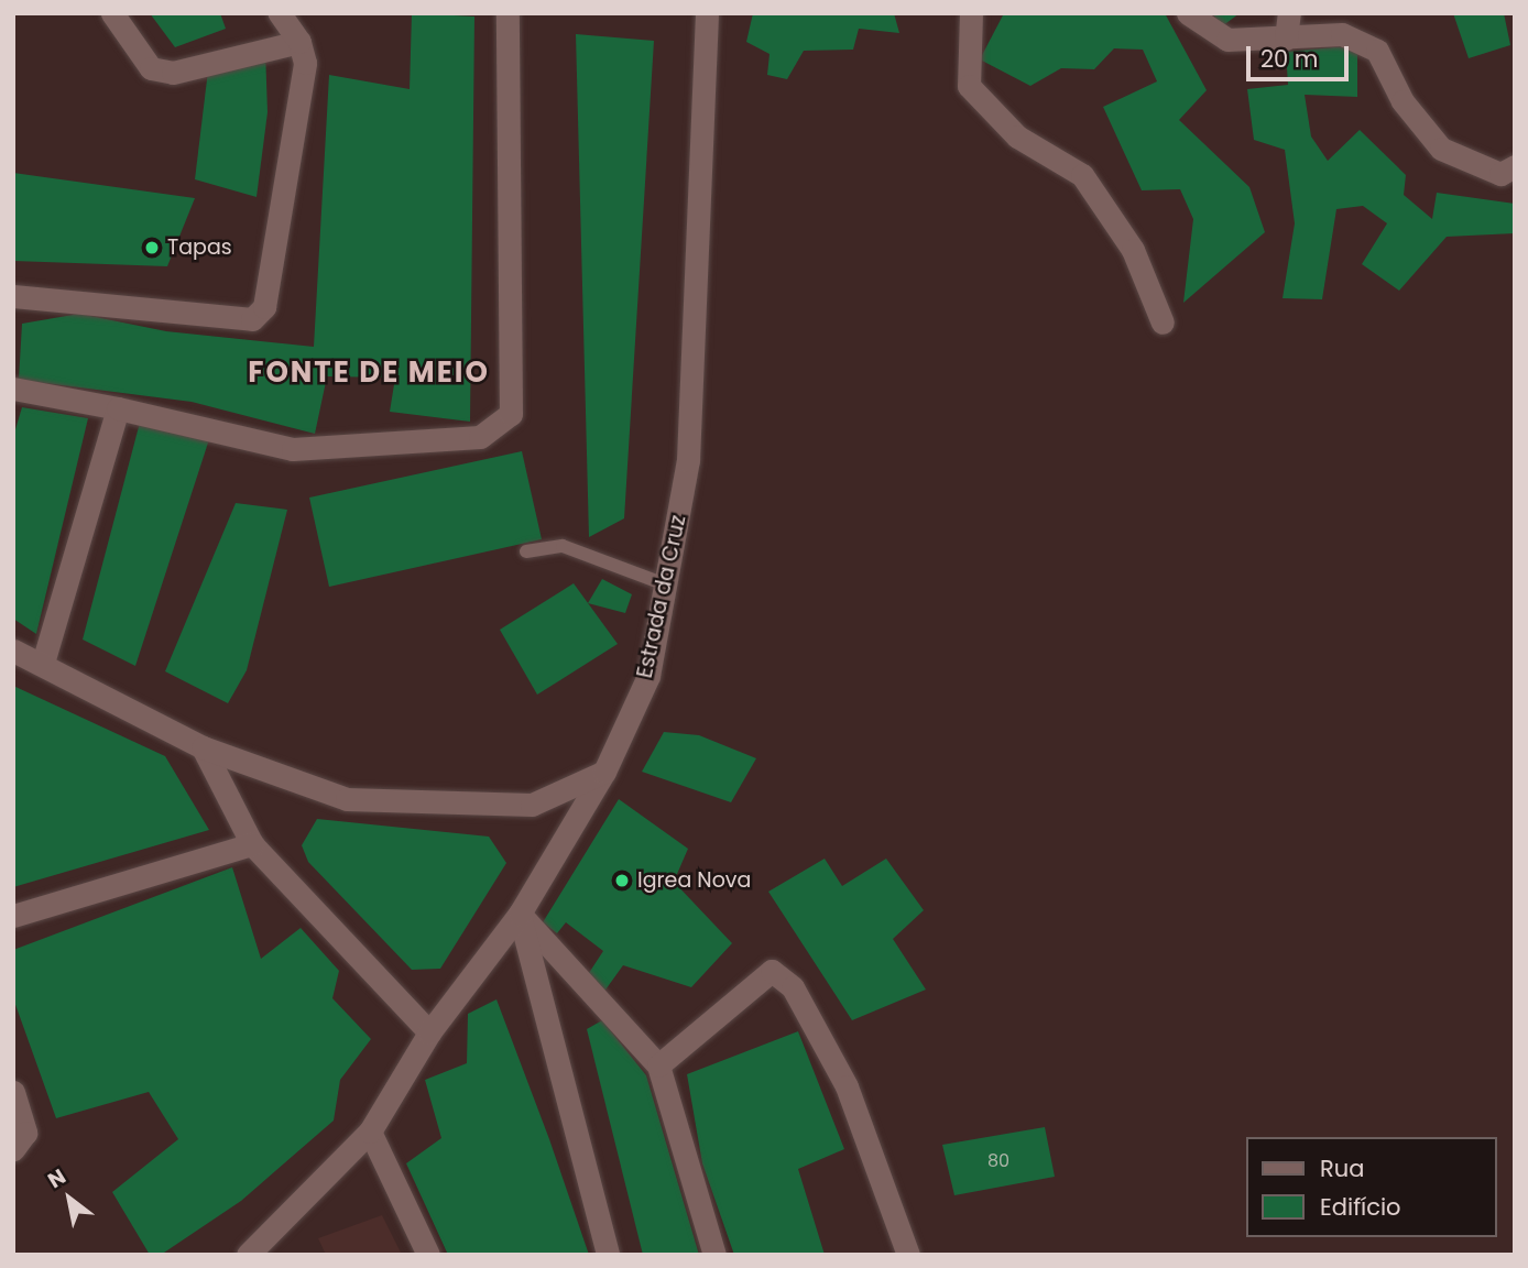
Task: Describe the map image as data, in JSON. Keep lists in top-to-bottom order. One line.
{"streets":{"street":["Estrada da Cruz"]},"districts":["FONTE DE MEIO"],"places":["Tapas","Igrea Nova"],"house_numbers":["80"],"legend":["Rua","Edifício"],"scale_bar":"20 m","north":"top left"}
